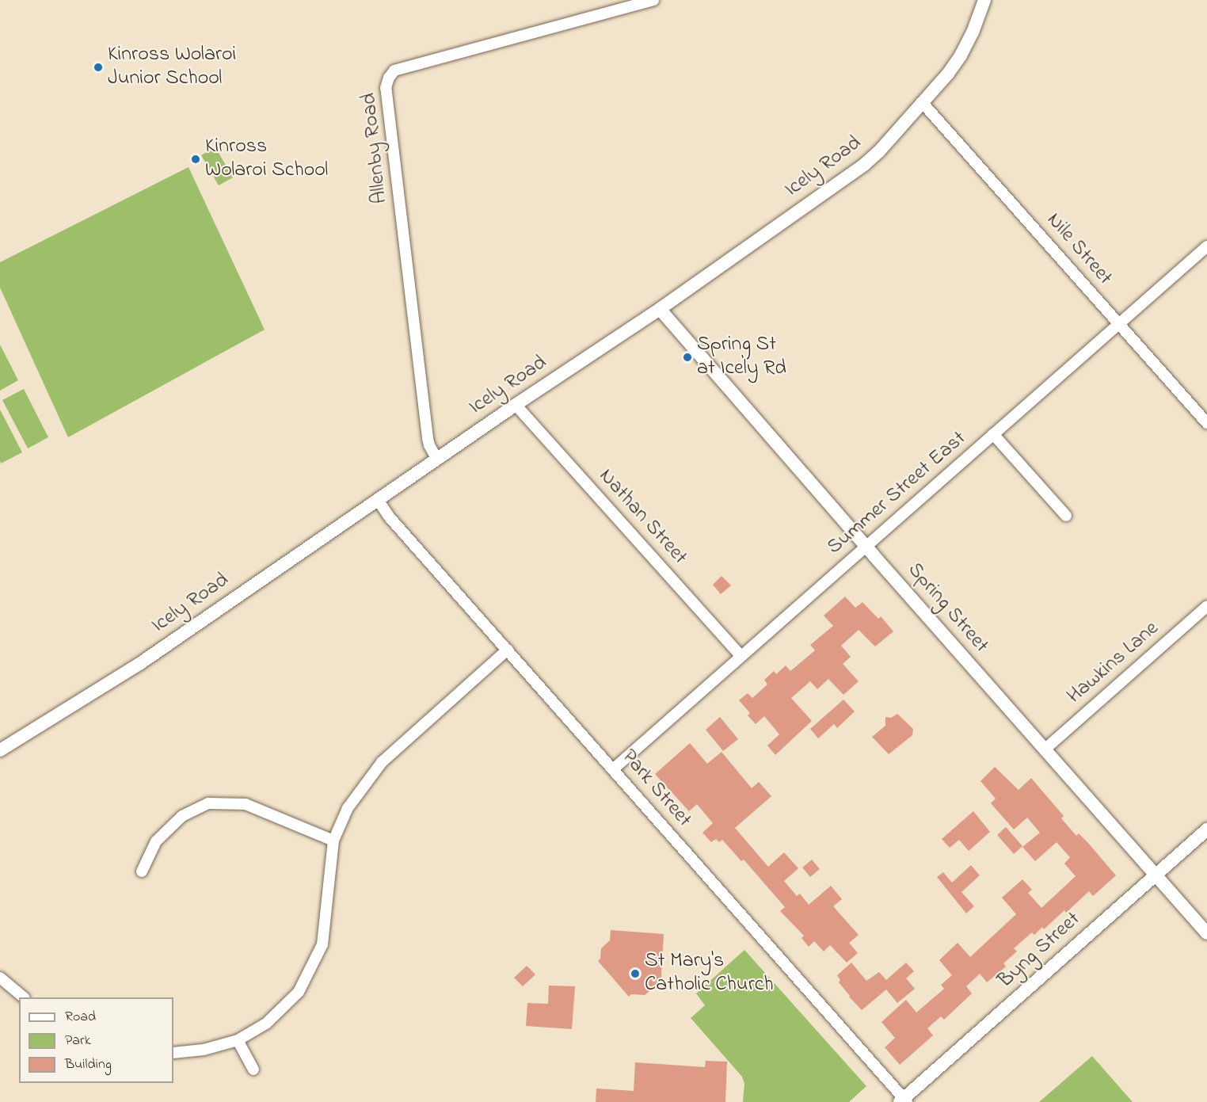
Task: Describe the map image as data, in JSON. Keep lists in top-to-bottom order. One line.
{"streets":{"street":["Allenby Road","Icely Road","Nile Street","Summer Street East","Nathan Street","Spring Street","Hawkins Lane","Park Street","Byng Street"]},"crossings":[["Allenby Road","Icely Road"],["Icely Road","Nile Street"],["Icely Road","Nathan Street"],["Icely Road","Spring Street"],["Icely Road","Park Street"],["Nile Street","Summer Street East"],["Summer Street East","Nathan Street"],["Summer Street East","Spring Street"],["Summer Street East","Park Street"],["Spring Street","Hawkins Lane"],["Spring Street","Byng Street"],["Park Street","Byng Street"]],"places":["Kinross Wolaroi Junior School","Kinross Wolaroi School","Spring St at Icely Rd","St Mary's Catholic Church"],"legend":["Road","Park","Building"]}
